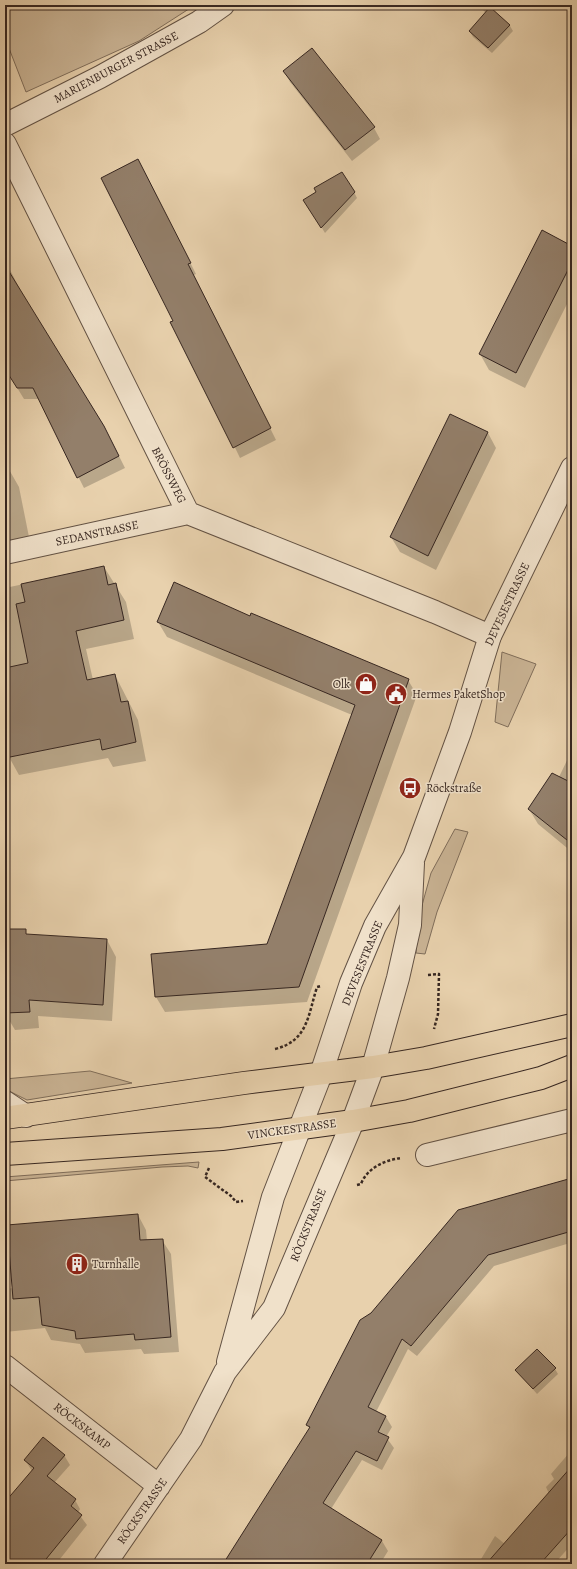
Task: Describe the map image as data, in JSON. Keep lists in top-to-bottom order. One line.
{"streets":{"main road":["VINCKESTRASSE"],"street":["MARIENBURGER STRASSE","BRÖSSWEG","SEDANSTRASSE","DEVESESTRASSE","RÖCKSTRASSE","RÖCKSKAMP"]},"crossings":[["BRÖSSWEG","SEDANSTRASSE"],["BRÖSSWEG","DEVESESTRASSE"],["DEVESESTRASSE","RÖCKSTRASSE"],["VINCKESTRASSE","RÖCKSTRASSE"],["RÖCKSTRASSE","RÖCKSKAMP"]],"places":{"shop":["Olk"],"public building":["Hermes PaketShop"],"bus stop":["Röckstraße"],"building":["Turnhalle"]}}
